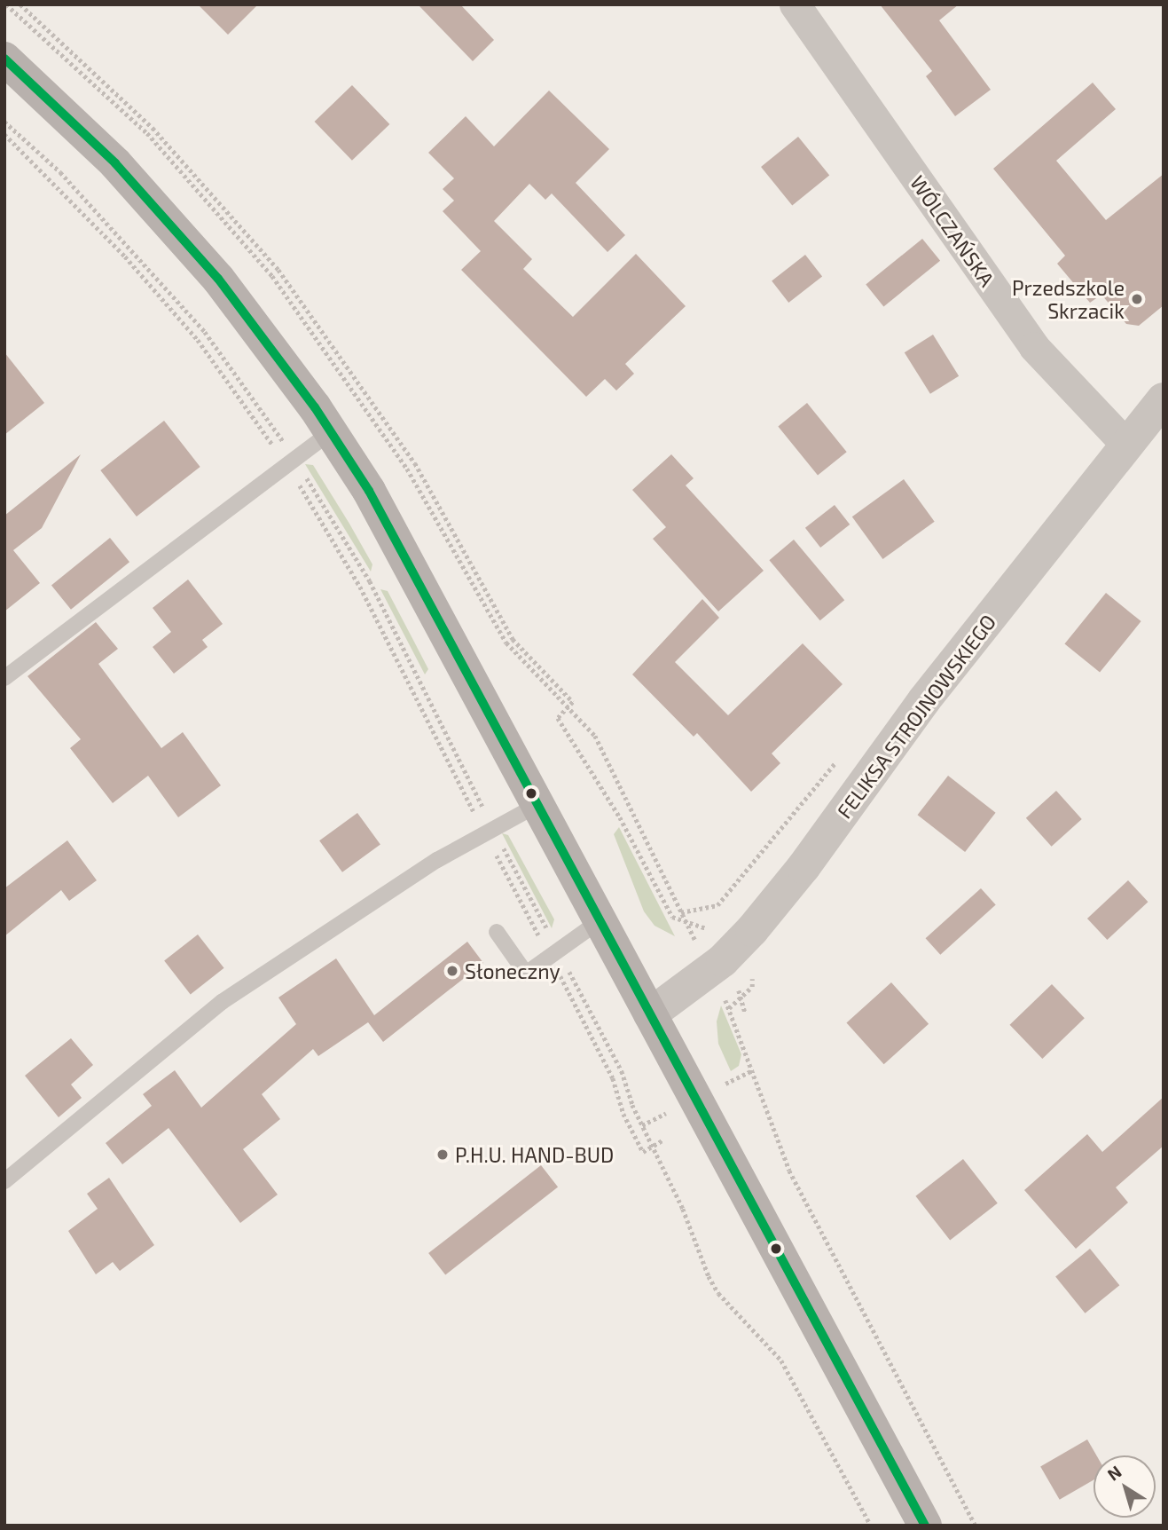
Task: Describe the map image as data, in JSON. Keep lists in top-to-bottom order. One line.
{"streets":{"street":["WÓLCZAŃSKA","FELIKSA STROJNOWSKIEGO"]},"crossings":[["WÓLCZAŃSKA","FELIKSA STROJNOWSKIEGO"]],"places":["Przedszkole Skrzacik","Słoneczny","P.H.U. HAND-BUD"],"north":"top left"}
